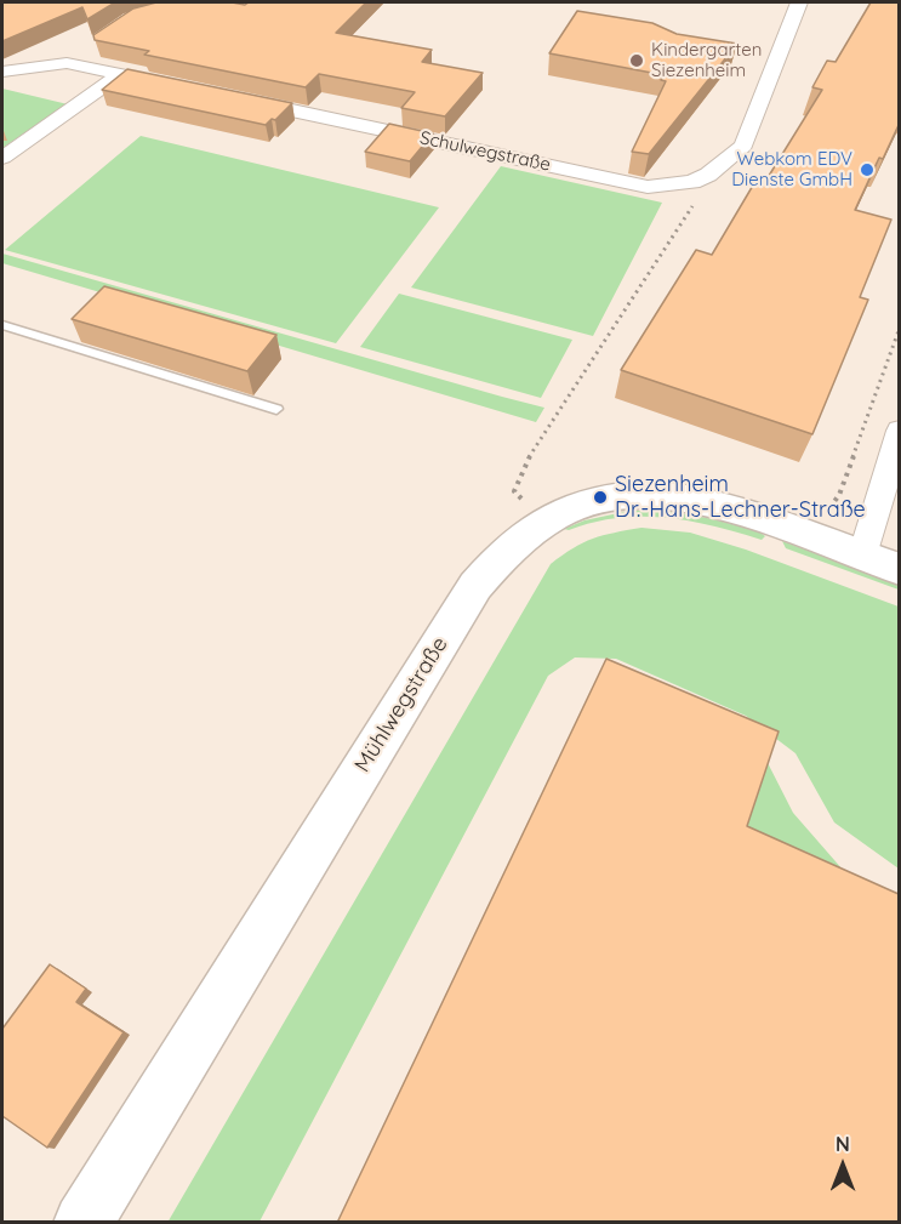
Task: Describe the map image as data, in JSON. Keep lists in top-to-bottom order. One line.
{"streets":{"street":["Schulwegstraße","Mühlwegstraße"]},"places":["Kindergarten Siezenheim","Webkom EDV Dienste GmbH","Siezenheim Dr.-Hans-Lechner-Straße"],"north":"top"}
